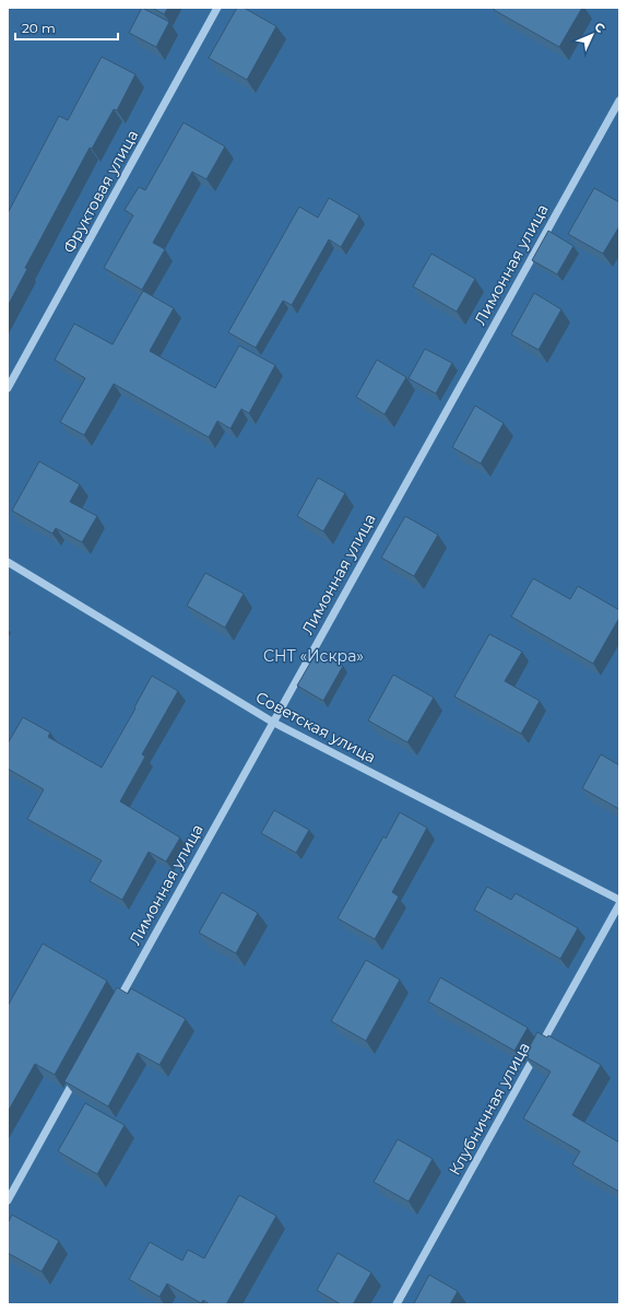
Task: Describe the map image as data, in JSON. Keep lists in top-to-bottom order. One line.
{"streets":{"street":["Фруктовая улица","Лимонная улица","Советская улица","Клубничная улица"]},"crossings":[["Лимонная улица","Советская улица"]],"parks":["СНТ «Искра»"],"scale_bar":"20 m","north":"top right"}
